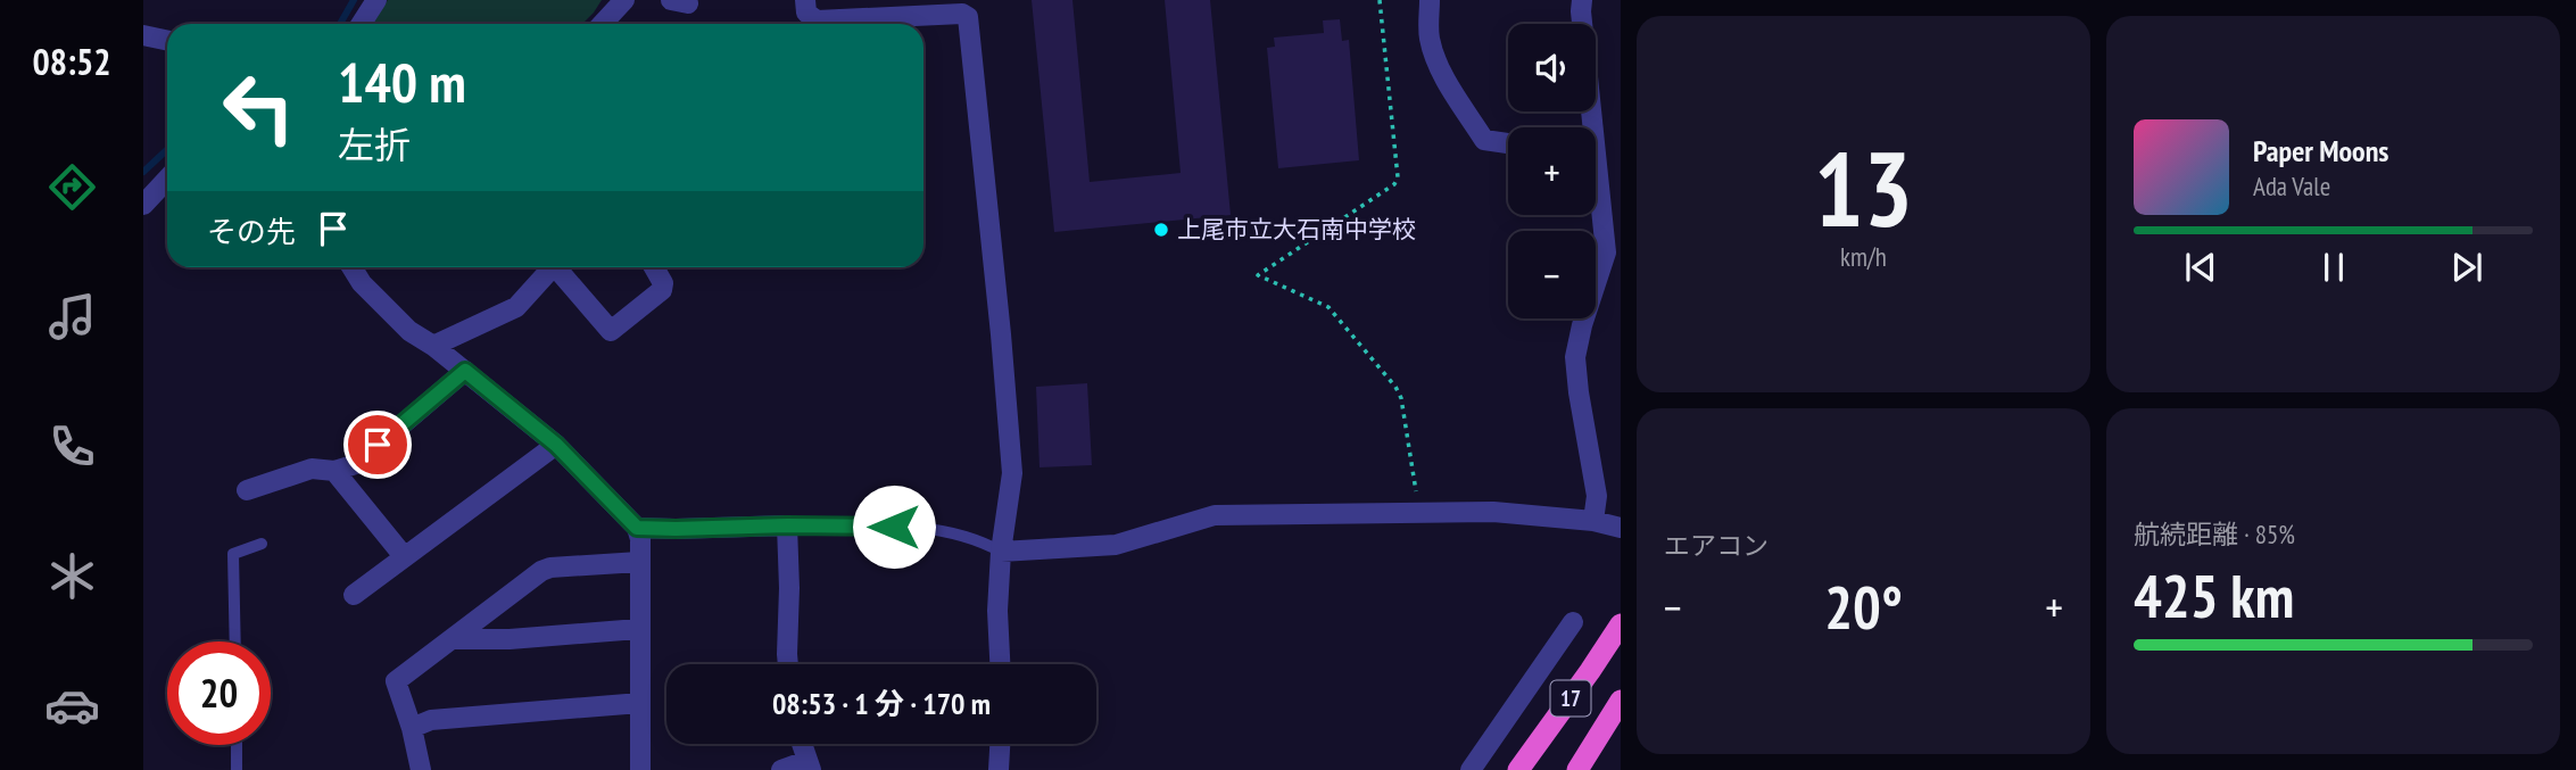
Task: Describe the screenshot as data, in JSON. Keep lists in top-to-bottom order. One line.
{"streets":{"highway":["17"]},"places":["上尾市立大石南中学校"],"page":{"tabs":"08:52","tile":[["13","km/h"],"エアコン",["航続距離 · 85%","425 km"]],"map_buttons":["+","−"],"turn":["140 m","左折"],"song":["Paper Moons","Ada Vale"],"then":"その先","heat":["−","20°","+"],"limit":"20","trip":"08:53 · 1 分 · 170 m"}}
